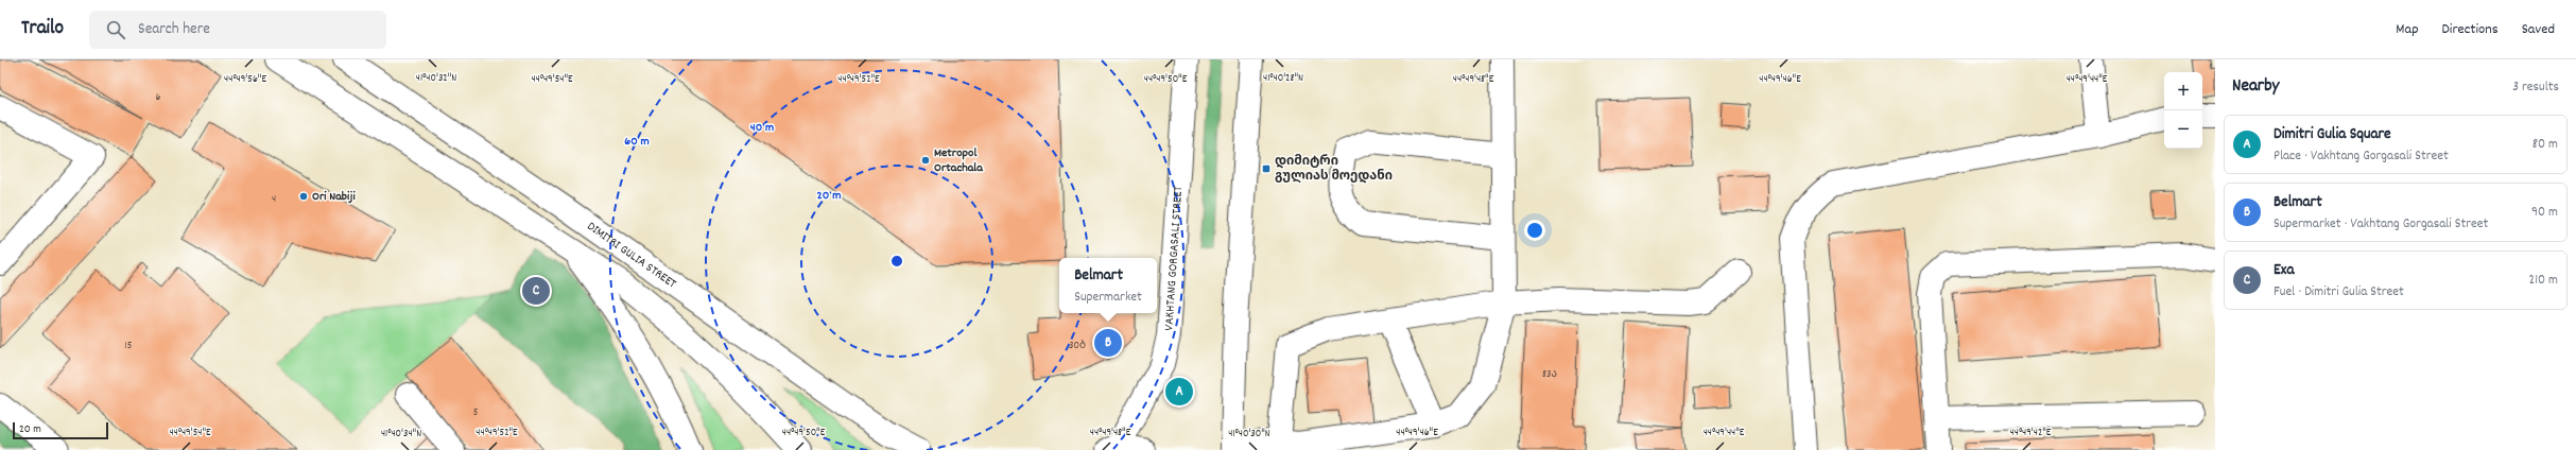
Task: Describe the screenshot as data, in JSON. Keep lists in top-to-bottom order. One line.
{"streets":{"main road":["DIMITRI GULIA STREET","VAKHTANG GORGASALI STREET"]},"places":{"other":["Metropol Ortachala","Ori Nabiji"],"transit":["დიმიტრი გულიას მოედანი"]},"house_numbers":["6","4","15","30ბ","83ა","5"],"scale_bar":"20 m","page":{"header":"Trailo","search":"Search here","nav":["Map","Directions","Saved"],"heading":["Nearby","3 results"],"map_buttons":["+","−"],"list":[{"mark":"A","name":"Dimitri Gulia Square","note":"Place · Vakhtang Gorgasali Street","value":"80 m"},{"mark":"B","name":"Belmart","note":"Supermarket · Vakhtang Gorgasali Street","value":"90 m"},{"mark":"C","name":"Exa","note":"Fuel · Dimitri Gulia Street","value":"210 m"}],"popup":["Belmart","Supermarket"],"pins":["C","B","A"],"scale":"20 m"},"coordinates":["41°40'32\"N","41°40'28\"N","44°49'52\"E","44°49'48\"E","44°49'46\"E","44°49'44\"E","44°49'56\"E","44°49'54\"E","44°49'50\"E","44°49'42\"E","41°40'34\"N","41°40'30\"N"],"rings":["40 m","60 m","20 m"]}
